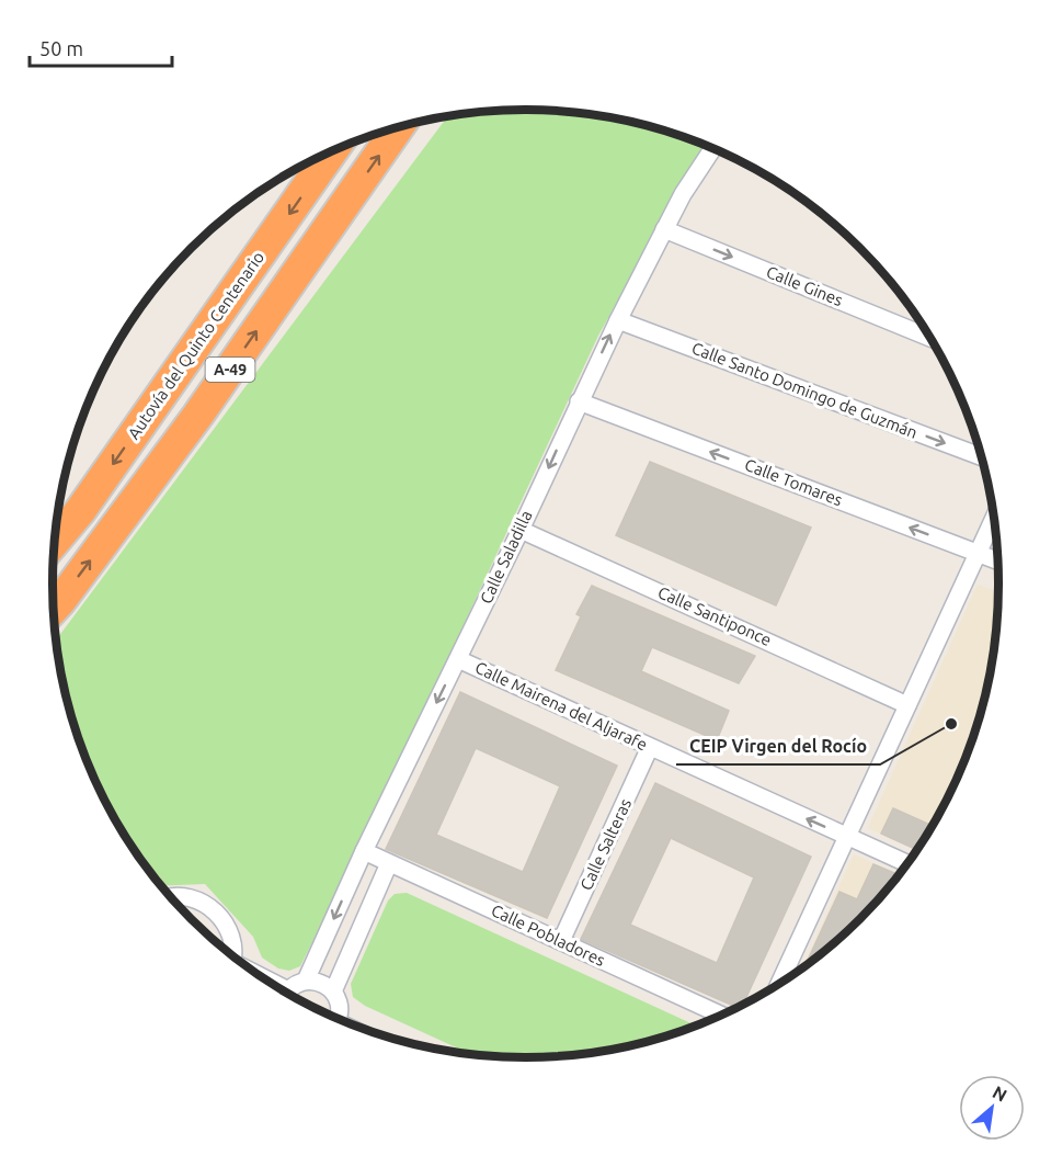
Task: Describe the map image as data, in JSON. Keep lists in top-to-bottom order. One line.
{"streets":{"highway":["Autovía del Quinto Centenario","A-49"],"street":["Calle Gines","Calle Santo Domingo de Guzmán","Calle Tomares","Calle Saladilla","Calle Santiponce","Calle Mairena del Aljarafe","Calle Salteras","Calle Pobladores"]},"crossings":[["Calle Gines","Calle Saladilla"],["Calle Santo Domingo de Guzmán","Calle Saladilla"],["Calle Tomares","Calle Saladilla"],["Calle Saladilla","Calle Santiponce"],["Calle Saladilla","Calle Mairena del Aljarafe"],["Calle Saladilla","Calle Pobladores"],["Calle Mairena del Aljarafe","Calle Salteras"],["Calle Salteras","Calle Pobladores"]],"one_way":["Calle Gines","Calle Santo Domingo de Guzmán","Calle Tomares","Calle Mairena del Aljarafe"],"places":["CEIP Virgen del Rocío"],"scale_bar":"50 m","north":"top right"}
